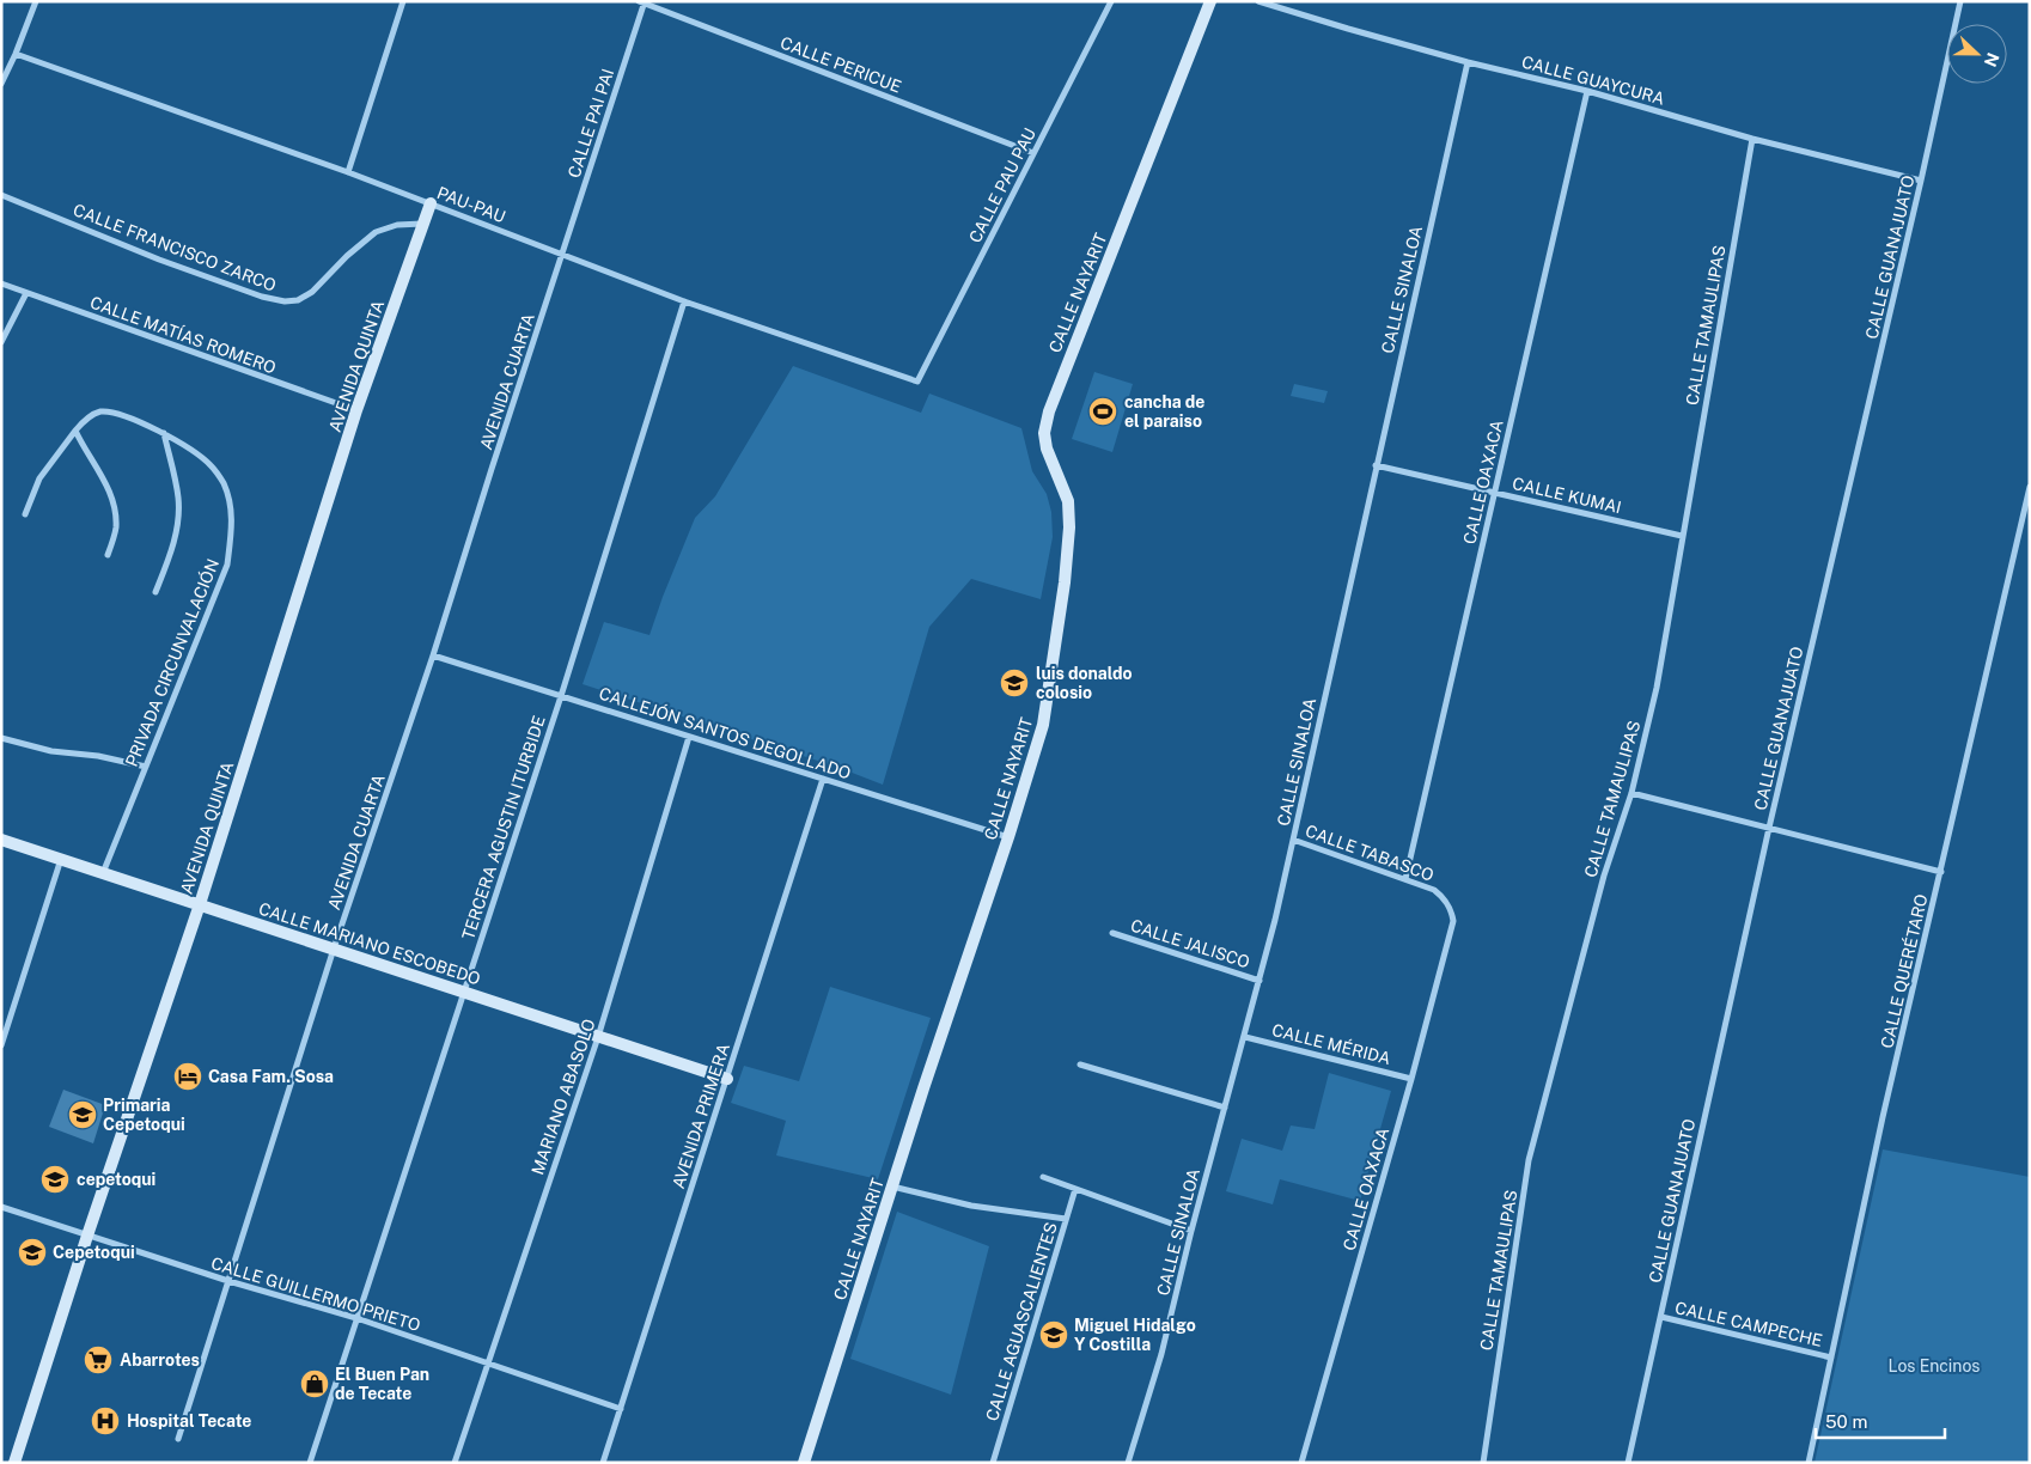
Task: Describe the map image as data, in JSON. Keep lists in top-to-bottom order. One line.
{"streets":{"street":["CALLE PERICUE","CALLE GUAYCURA","CALLE PAI PAI","CALLE PAU PAU","PAU-PAU","CALLE FRANCISCO ZARCO","CALLE GUANAJUATO","CALLE SINALOA","CALLE NAYARIT","CALLE TAMAULIPAS","CALLE MATÍAS ROMERO","AVENIDA QUINTA","AVENIDA CUARTA","CALLE OAXACA","CALLE KUMAI","PRIVADA CIRCUNVALACIÓN","CALLEJÓN SANTOS DEGOLLADO","TERCERA AGUSTIN ITURBIDE","CALLE TABASCO","CALLE MARIANO ESCOBEDO","CALLE JALISCO","CALLE QUERÉTARO","CALLE MÉRIDA","MARIANO ABASOLO","AVENIDA PRIMERA","CALLE GUILLERMO PRIETO","CALLE AGUASCALIENTES","CALLE CAMPECHE"]},"crossings":[["CALLE PERICUE","CALLE PAI PAI"],["CALLE PERICUE","CALLE PAU PAU"],["CALLE GUAYCURA","CALLE GUANAJUATO"],["CALLE GUAYCURA","CALLE SINALOA"],["CALLE GUAYCURA","CALLE TAMAULIPAS"],["CALLE GUAYCURA","CALLE OAXACA"],["CALLE PAI PAI","PAU-PAU"],["CALLE PAI PAI","AVENIDA CUARTA"],["CALLE PAU PAU","PAU-PAU"],["PAU-PAU","AVENIDA QUINTA"],["PAU-PAU","AVENIDA CUARTA"],["PAU-PAU","TERCERA AGUSTIN ITURBIDE"],["CALLE FRANCISCO ZARCO","AVENIDA QUINTA"],["CALLE GUANAJUATO","CALLE CAMPECHE"],["CALLE SINALOA","CALLE KUMAI"],["CALLE SINALOA","CALLE TABASCO"],["CALLE SINALOA","CALLE JALISCO"],["CALLE SINALOA","CALLE MÉRIDA"],["CALLE NAYARIT","CALLEJÓN SANTOS DEGOLLADO"],["CALLE TAMAULIPAS","CALLE KUMAI"],["CALLE MATÍAS ROMERO","AVENIDA QUINTA"],["AVENIDA QUINTA","CALLE MARIANO ESCOBEDO"],["AVENIDA QUINTA","CALLE GUILLERMO PRIETO"],["AVENIDA CUARTA","CALLEJÓN SANTOS DEGOLLADO"],["AVENIDA CUARTA","CALLE MARIANO ESCOBEDO"],["AVENIDA CUARTA","CALLE GUILLERMO PRIETO"],["CALLE OAXACA","CALLE KUMAI"],["CALLE OAXACA","CALLE TABASCO"],["CALLE OAXACA","CALLE MÉRIDA"],["PRIVADA CIRCUNVALACIÓN","CALLE MARIANO ESCOBEDO"],["CALLEJÓN SANTOS DEGOLLADO","TERCERA AGUSTIN ITURBIDE"],["CALLEJÓN SANTOS DEGOLLADO","MARIANO ABASOLO"],["CALLEJÓN SANTOS DEGOLLADO","AVENIDA PRIMERA"],["TERCERA AGUSTIN ITURBIDE","CALLE MARIANO ESCOBEDO"],["TERCERA AGUSTIN ITURBIDE","CALLE GUILLERMO PRIETO"],["CALLE MARIANO ESCOBEDO","MARIANO ABASOLO"],["CALLE MARIANO ESCOBEDO","AVENIDA PRIMERA"],["CALLE QUERÉTARO","CALLE CAMPECHE"],["MARIANO ABASOLO","CALLE GUILLERMO PRIETO"],["AVENIDA PRIMERA","CALLE GUILLERMO PRIETO"]],"parks":["Los Encinos"],"places":{"sports":["cancha de el paraiso"],"school or university":["luis donaldo colosio","Primaria Cepetoqui","cepetoqui","Cepetoqui","Miguel Hidalgo Y Costilla"],"hotel":["Casa Fam. Sosa"],"supermarket":["Abarrotes"],"shop":["El Buen Pan de Tecate"],"hospital":["Hospital Tecate"]},"scale_bar":"50 m","north":"right"}
